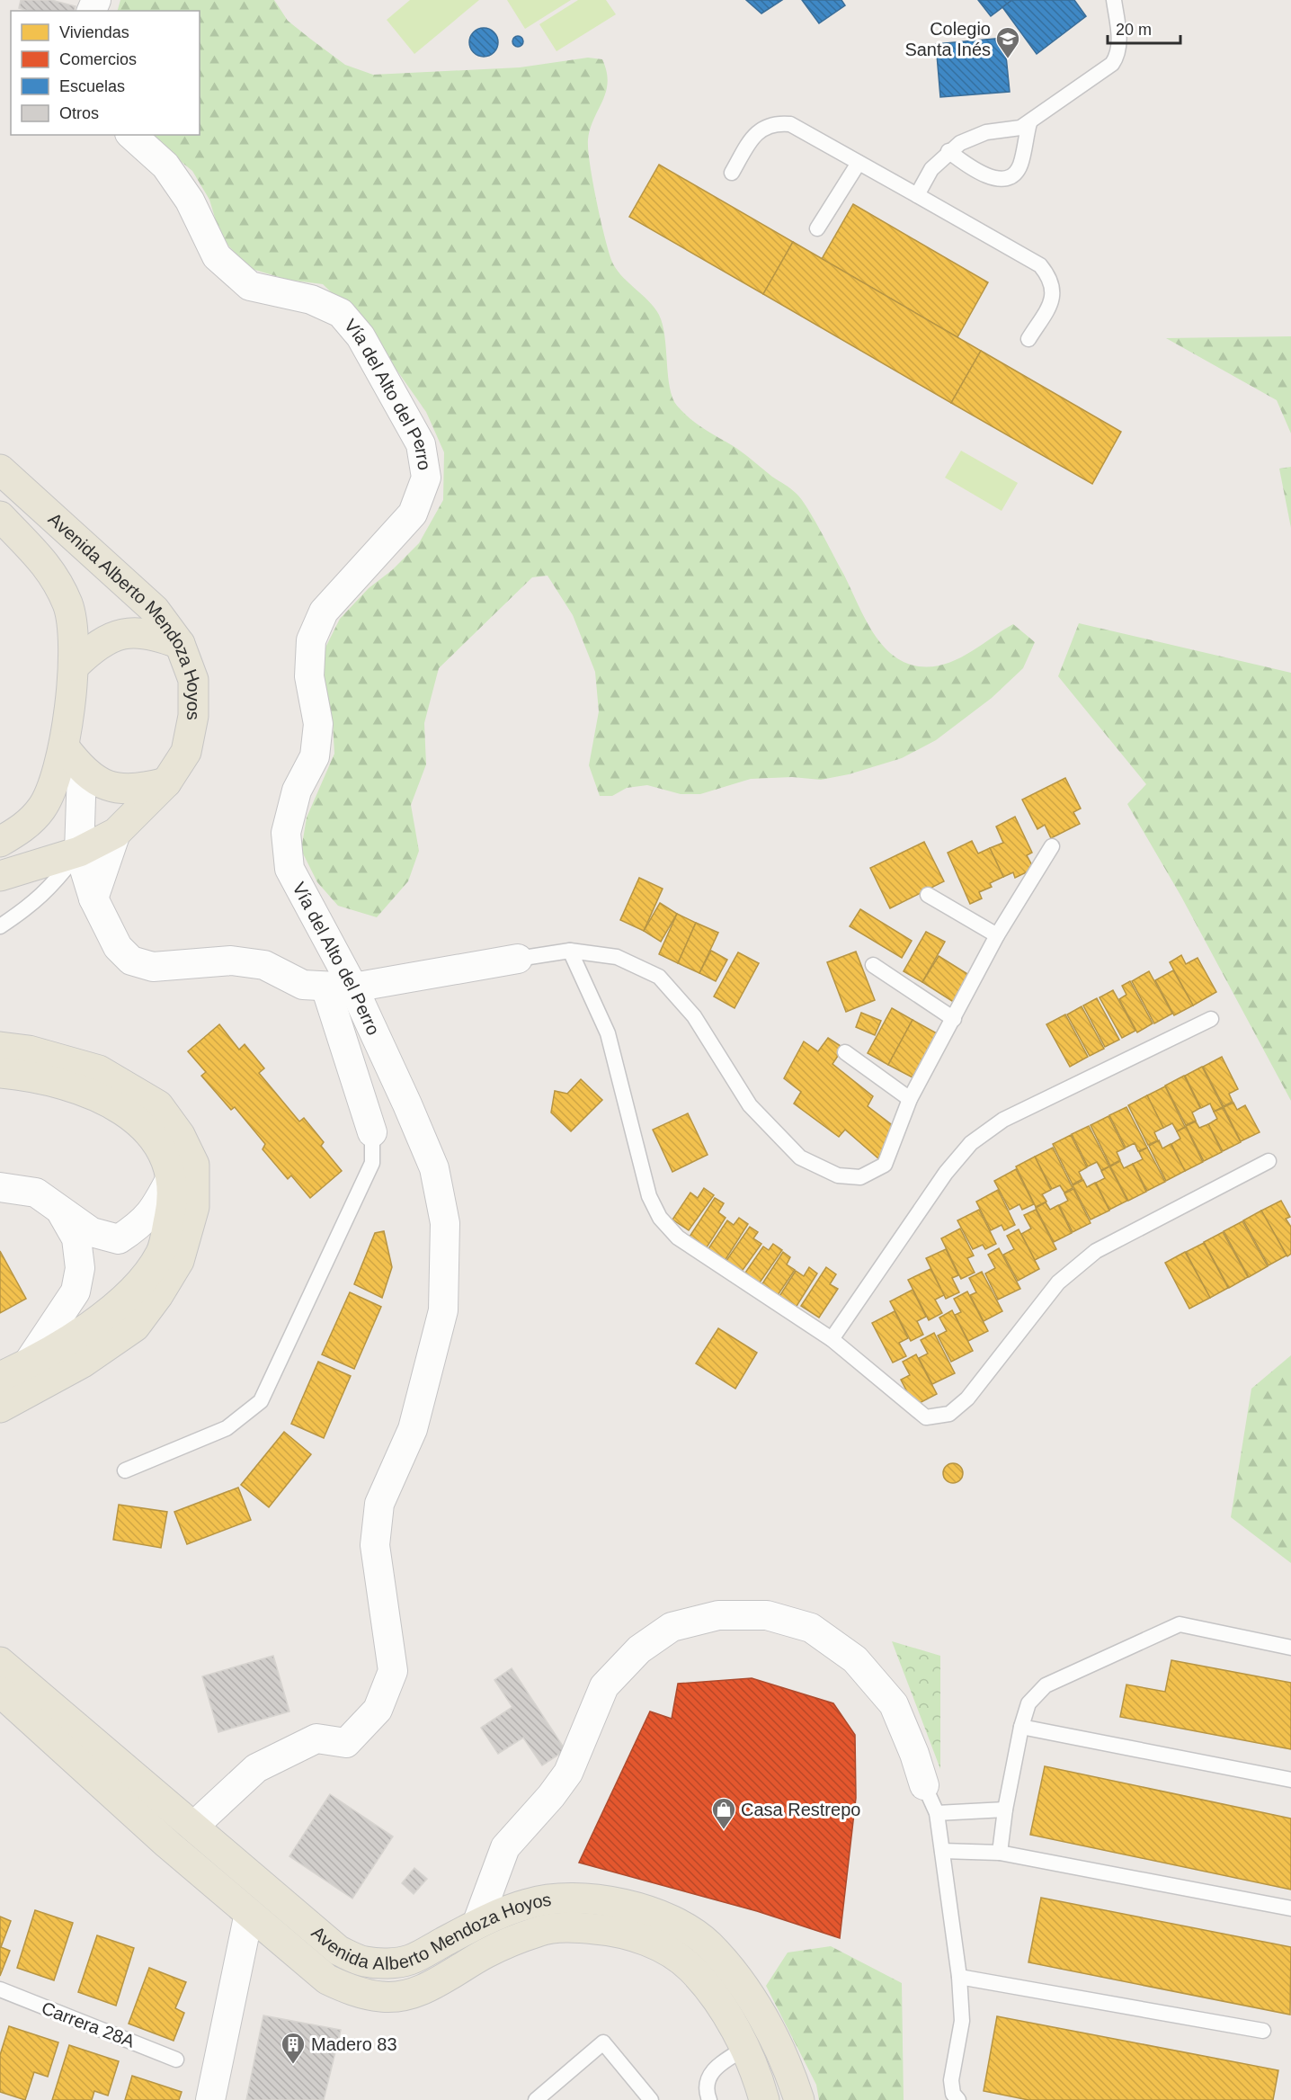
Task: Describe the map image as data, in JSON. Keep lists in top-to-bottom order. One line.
{"streets":{"main road":["Avenida Alberto Mendoza Hoyos"],"street":["Vía del Alto del Perro"],"lane":["Carrera 28A"]},"crossings":[["Vía del Alto del Perro","Avenida Alberto Mendoza Hoyos"]],"places":{"school or university":["Colegio Santa Inés"],"shop":["Casa Restrepo"],"building":["Madero 83"]},"legend":["Viviendas","Comercios","Escuelas","Otros"],"scale_bar":"20 m"}
